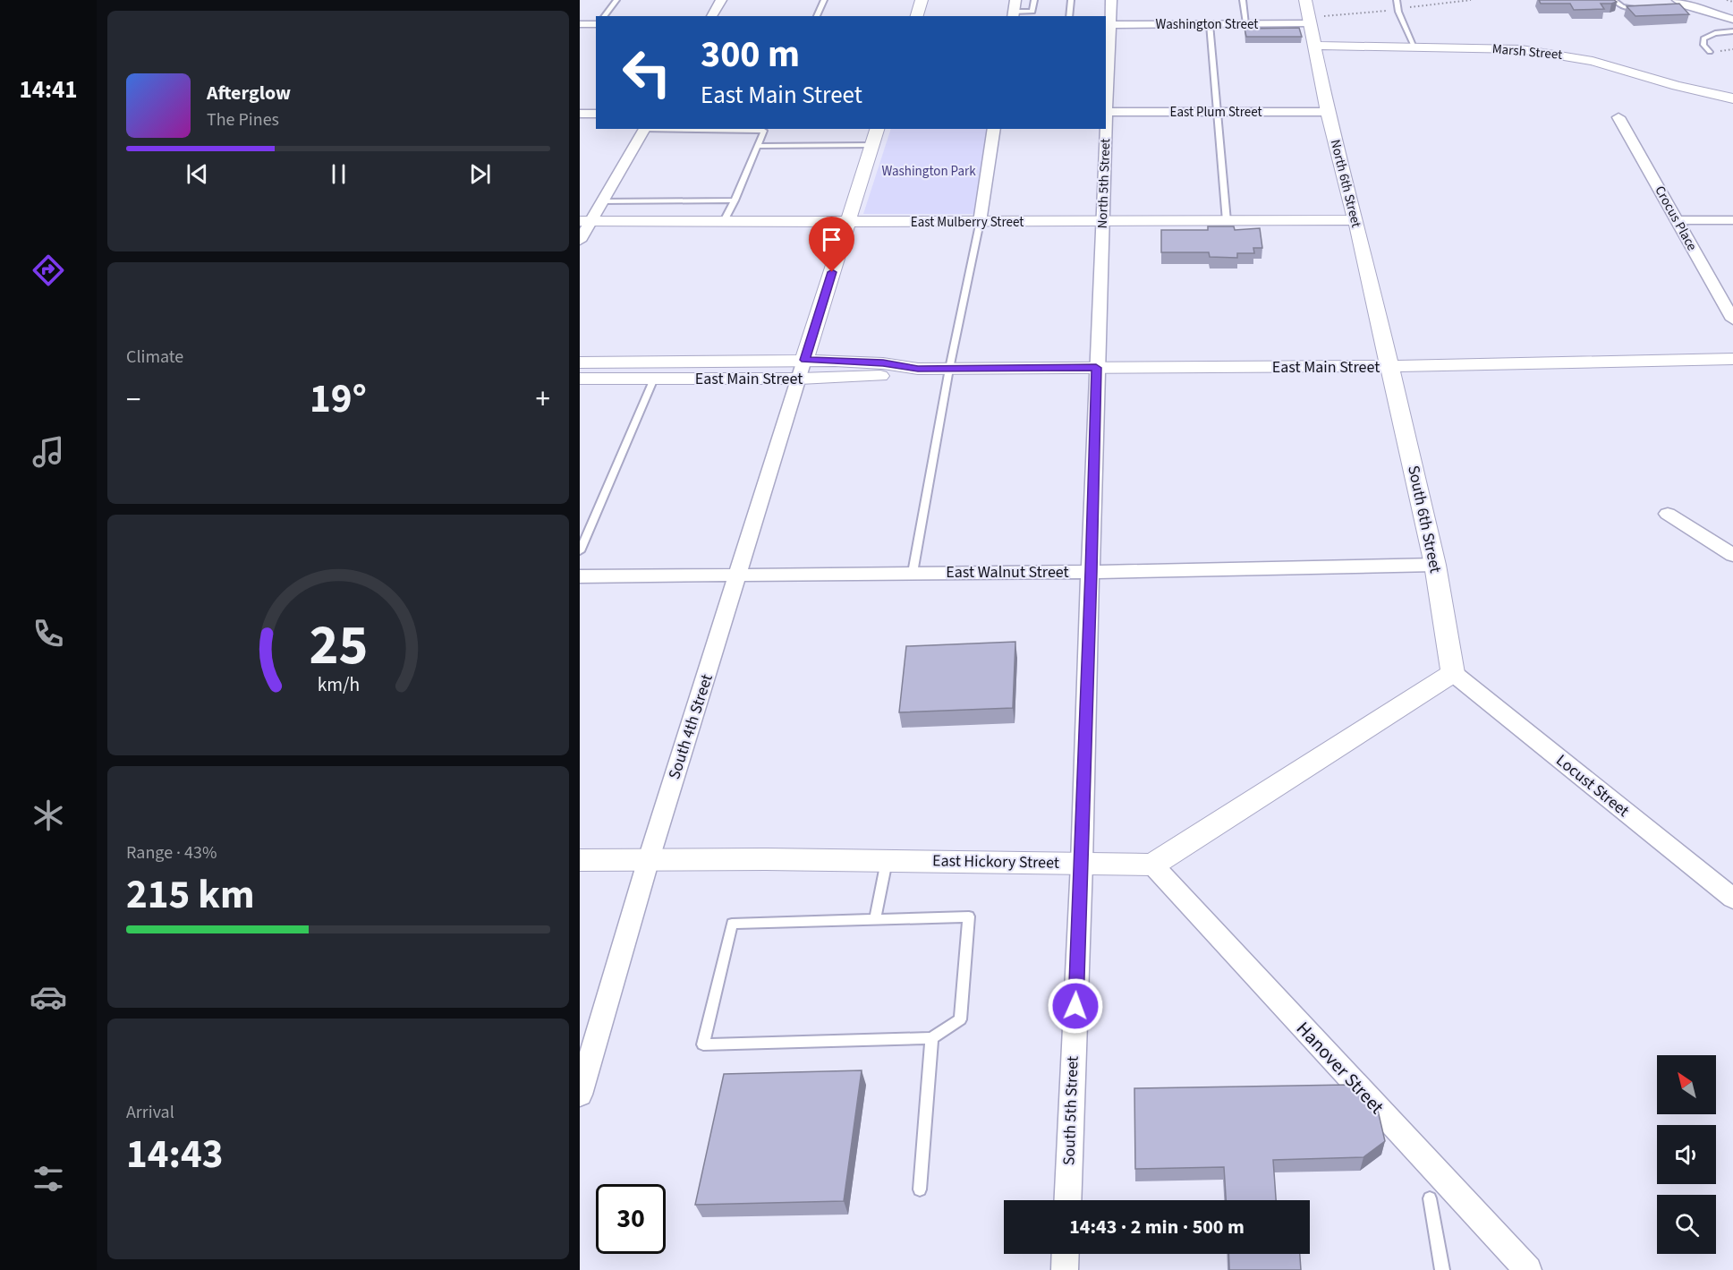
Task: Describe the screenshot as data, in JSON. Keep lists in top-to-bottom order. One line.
{"streets":{"street":["Washington Street","Marsh Street","East Plum Street","North 5th Street","North 6th Street","Crocus Place","East Mulberry Street","East Main Street","South 6th Street","East Walnut Street","South 4th Street","Locust Street","East Hickory Street","Hanover Street","South 5th Street"]},"crossings":[["Washington Street","North 5th Street"],["Washington Street","North 6th Street"],["Marsh Street","North 6th Street"],["East Plum Street","North 5th Street"],["East Plum Street","North 6th Street"],["North 5th Street","East Mulberry Street"],["North 5th Street","East Main Street"],["North 5th Street","South 5th Street"],["North 6th Street","East Mulberry Street"],["North 6th Street","East Main Street"],["North 6th Street","South 6th Street"],["East Main Street","South 6th Street"],["East Main Street","South 4th Street"],["East Main Street","South 5th Street"],["South 6th Street","East Walnut Street"],["South 6th Street","Locust Street"],["East Walnut Street","South 4th Street"],["East Walnut Street","South 5th Street"],["South 4th Street","East Hickory Street"],["East Hickory Street","Hanover Street"],["East Hickory Street","South 5th Street"]],"parks":["Washington Park"],"north":"top left","page":{"tabs":"14:41","turn":["300 m","East Main Street"],"song":["Afterglow","The Pines"],"tile":["Climate",["Range · 43%","215 km"],["Arrival","14:43"]],"heat":["−","19°","+"],"limit":"30","trip":"14:43 · 2 min · 500 m","gauge":["25","km/h"]}}
